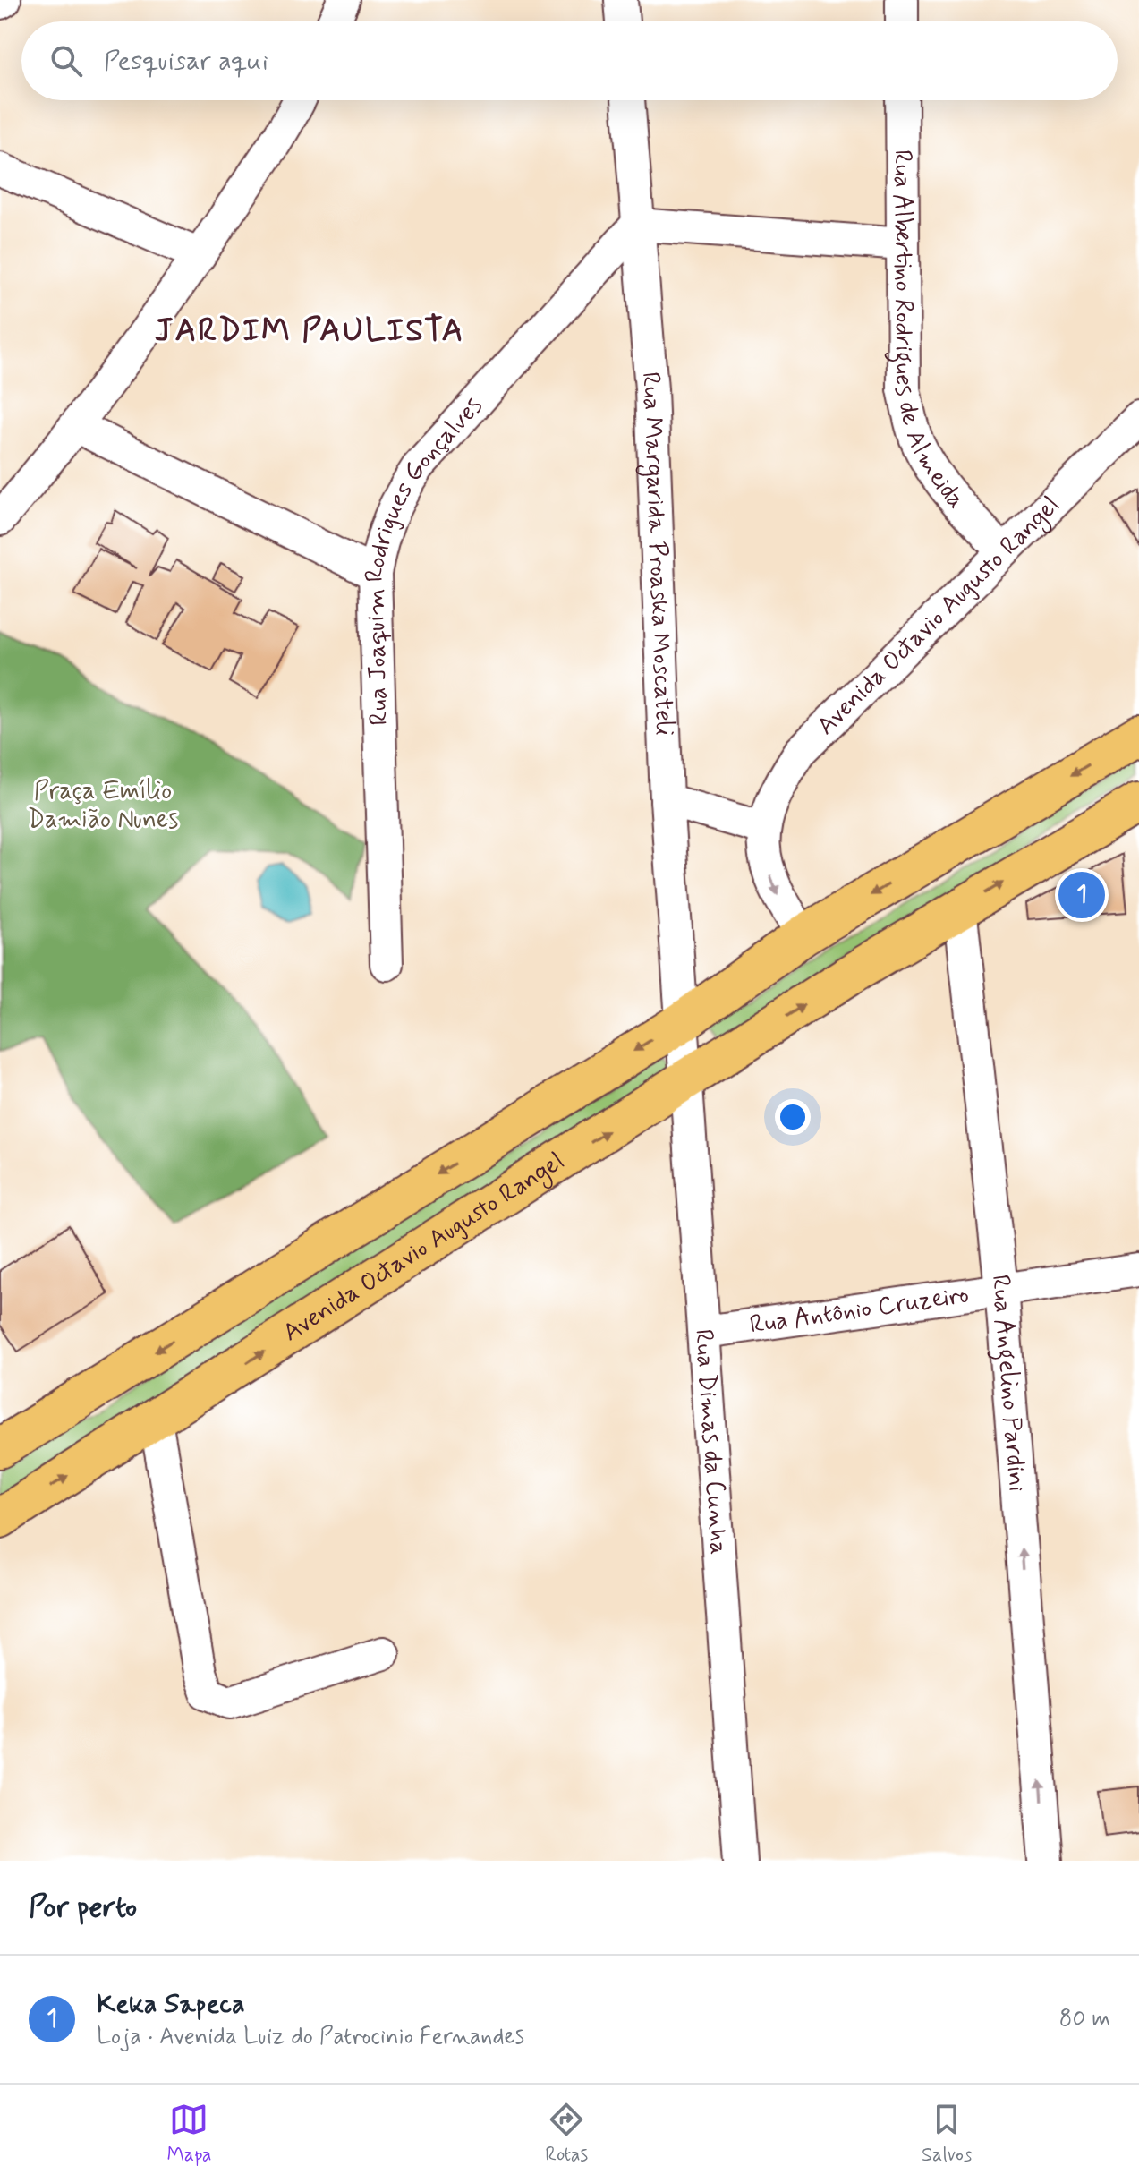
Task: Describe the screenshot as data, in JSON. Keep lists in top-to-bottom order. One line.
{"streets":{"main road":["Avenida Octavio Augusto Rangel"],"street":["Rua Albertino Rodrigues de Almeida","Rua Margarida Proaska Moscateli","Rua Joaquim Rodrigues Gonçalves","Rua Antônio Cruzeiro","Rua Angelino Pardini","Rua Dimas da Cunha"]},"crossings":[["Rua Albertino Rodrigues de Almeida","Avenida Octavio Augusto Rangel"],["Rua Margarida Proaska Moscateli","Rua Joaquim Rodrigues Gonçalves"],["Rua Margarida Proaska Moscateli","Rua Dimas da Cunha"],["Avenida Octavio Augusto Rangel","Rua Angelino Pardini"],["Avenida Octavio Augusto Rangel","Rua Dimas da Cunha"],["Rua Antônio Cruzeiro","Rua Angelino Pardini"],["Rua Antônio Cruzeiro","Rua Dimas da Cunha"]],"one_way":["Avenida Octavio Augusto Rangel","Rua Angelino Pardini"],"districts":["JARDIM PAULISTA"],"parks":["Praça Emílio Damião Nunes"],"page":{"search":"Pesquisar aqui","pins":"1","heading":"Por perto","list":[{"mark":"1","name":"Keka Sapeca","note":"Loja · Avenida Luiz do Patrocinio Fernandes","value":"80 m"}],"nav":["Mapa","Rotas","Salvos"]}}
